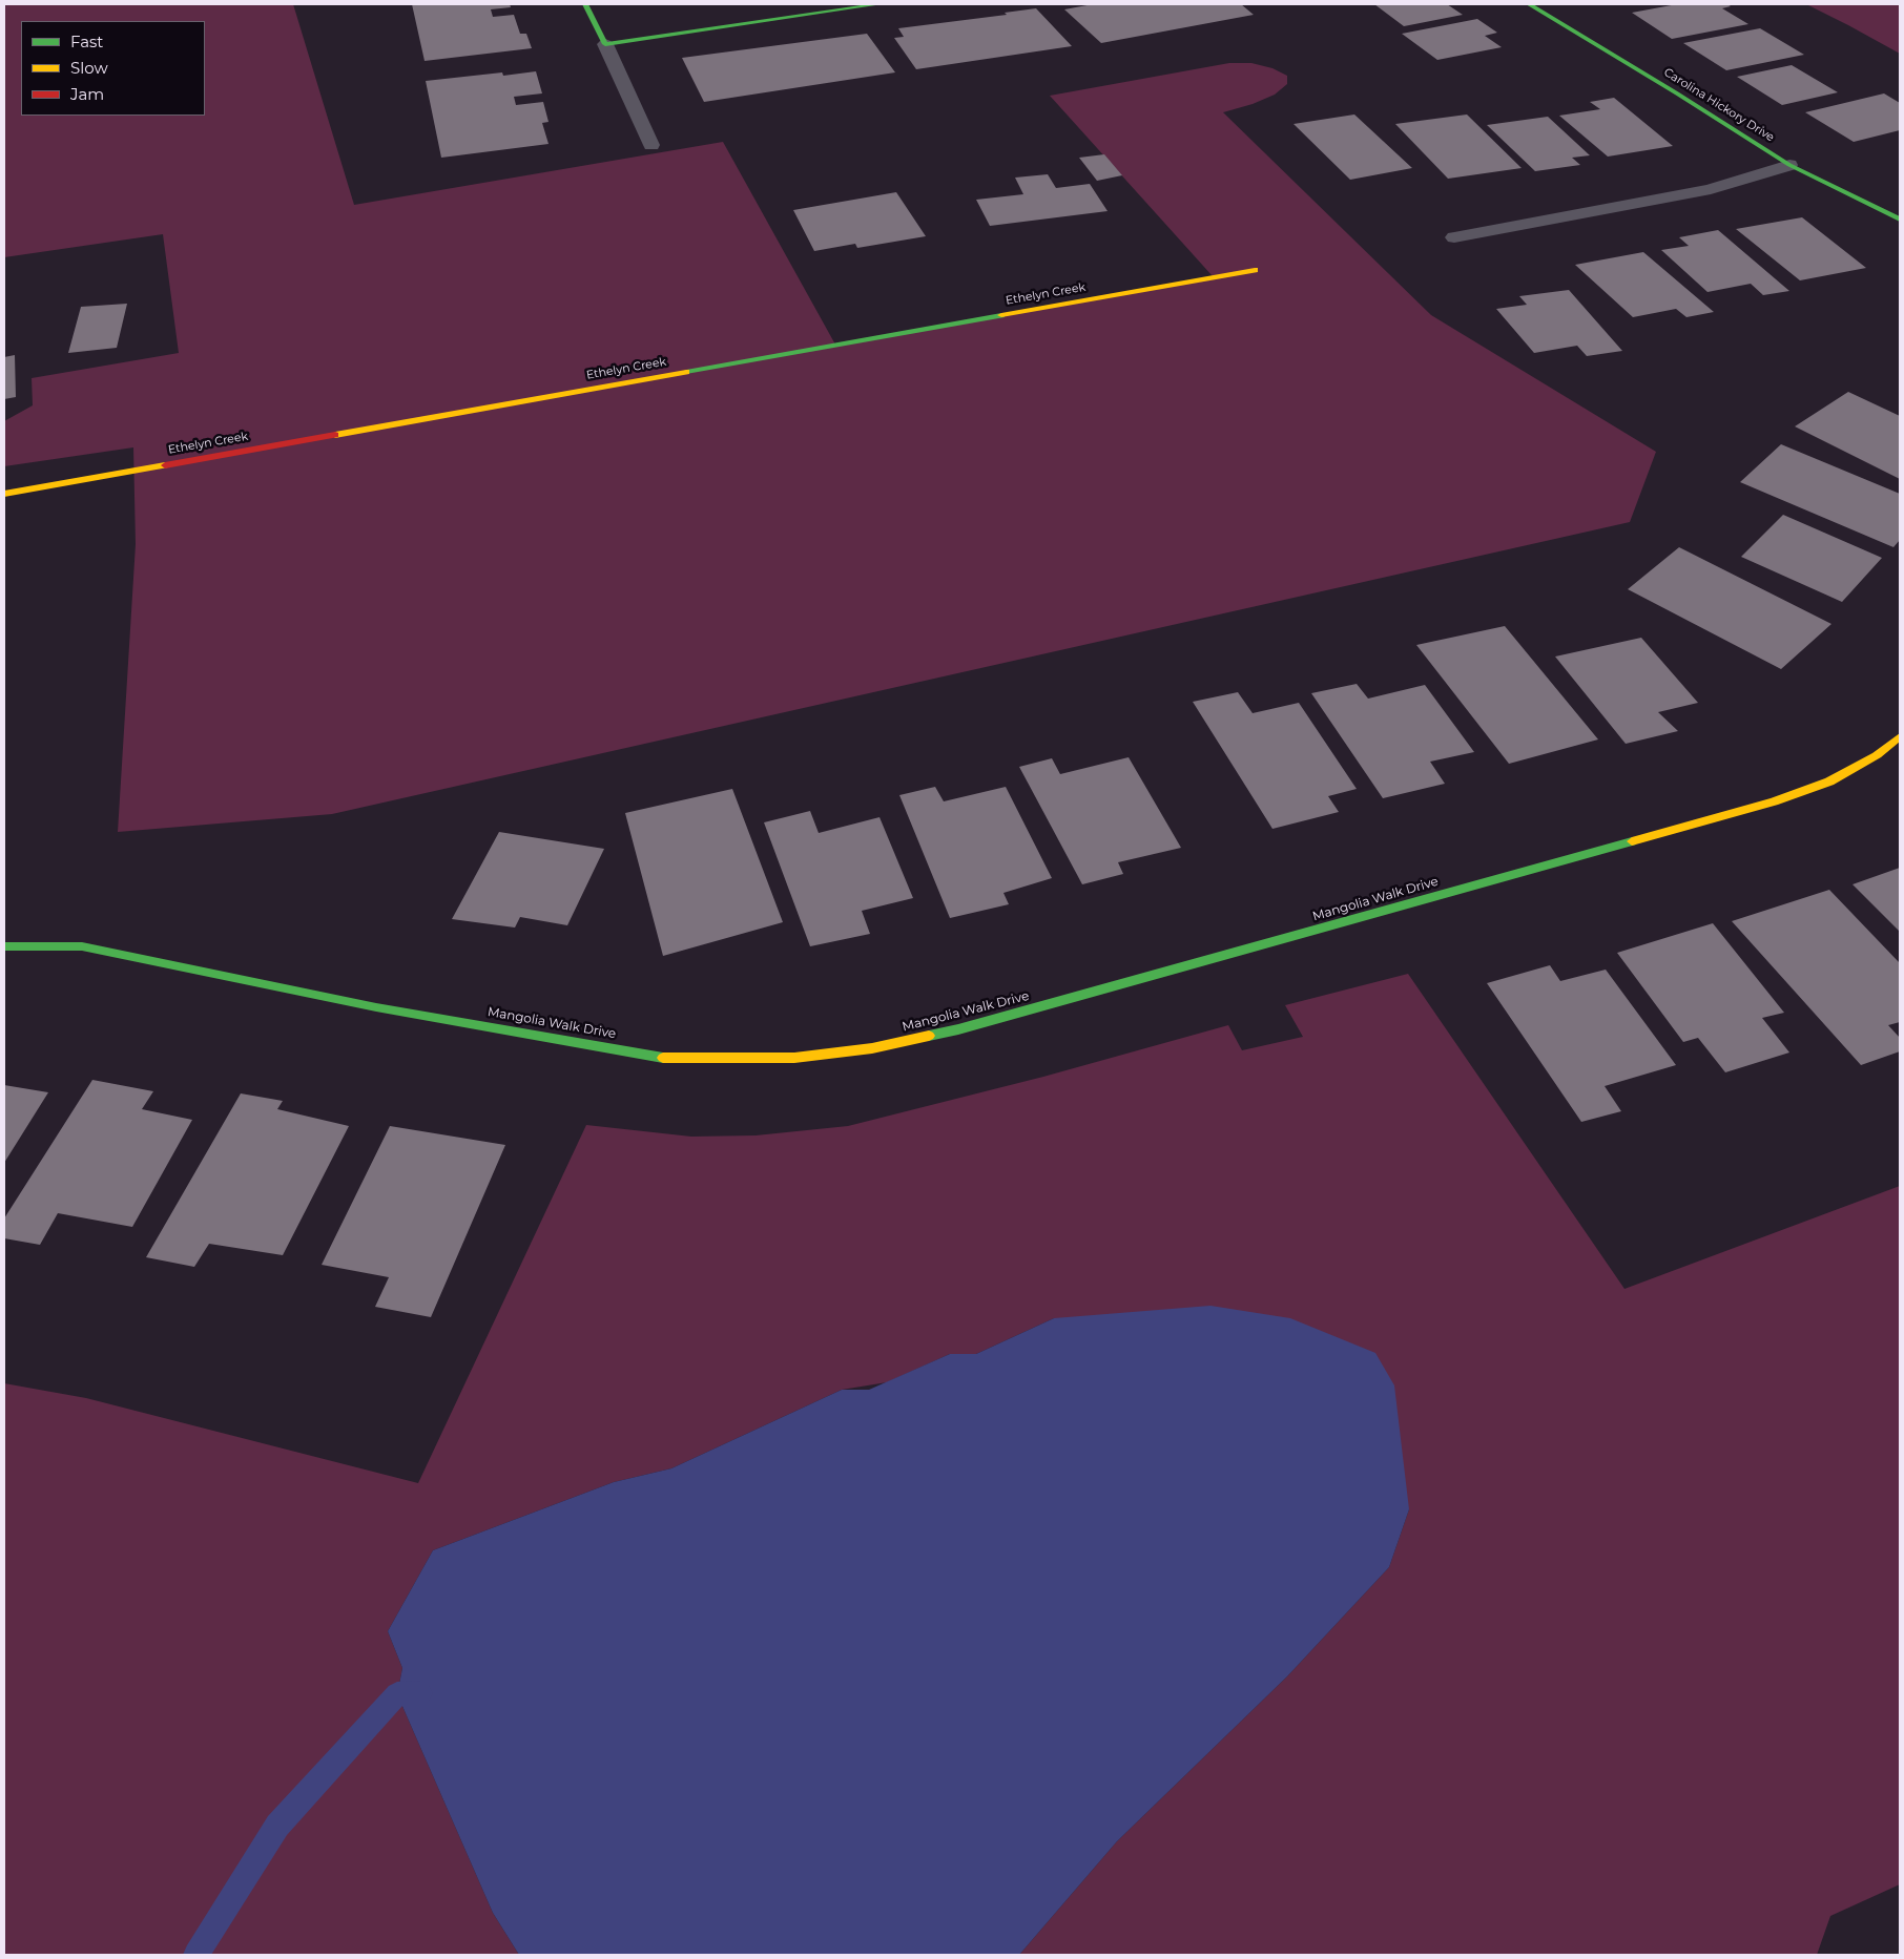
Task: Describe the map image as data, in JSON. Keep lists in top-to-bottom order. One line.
{"streets":{"street":["Carolina Hickory Drive","Ethelyn Creek","Mangolia Walk Drive"]},"legend":["Fast","Slow","Jam"]}
